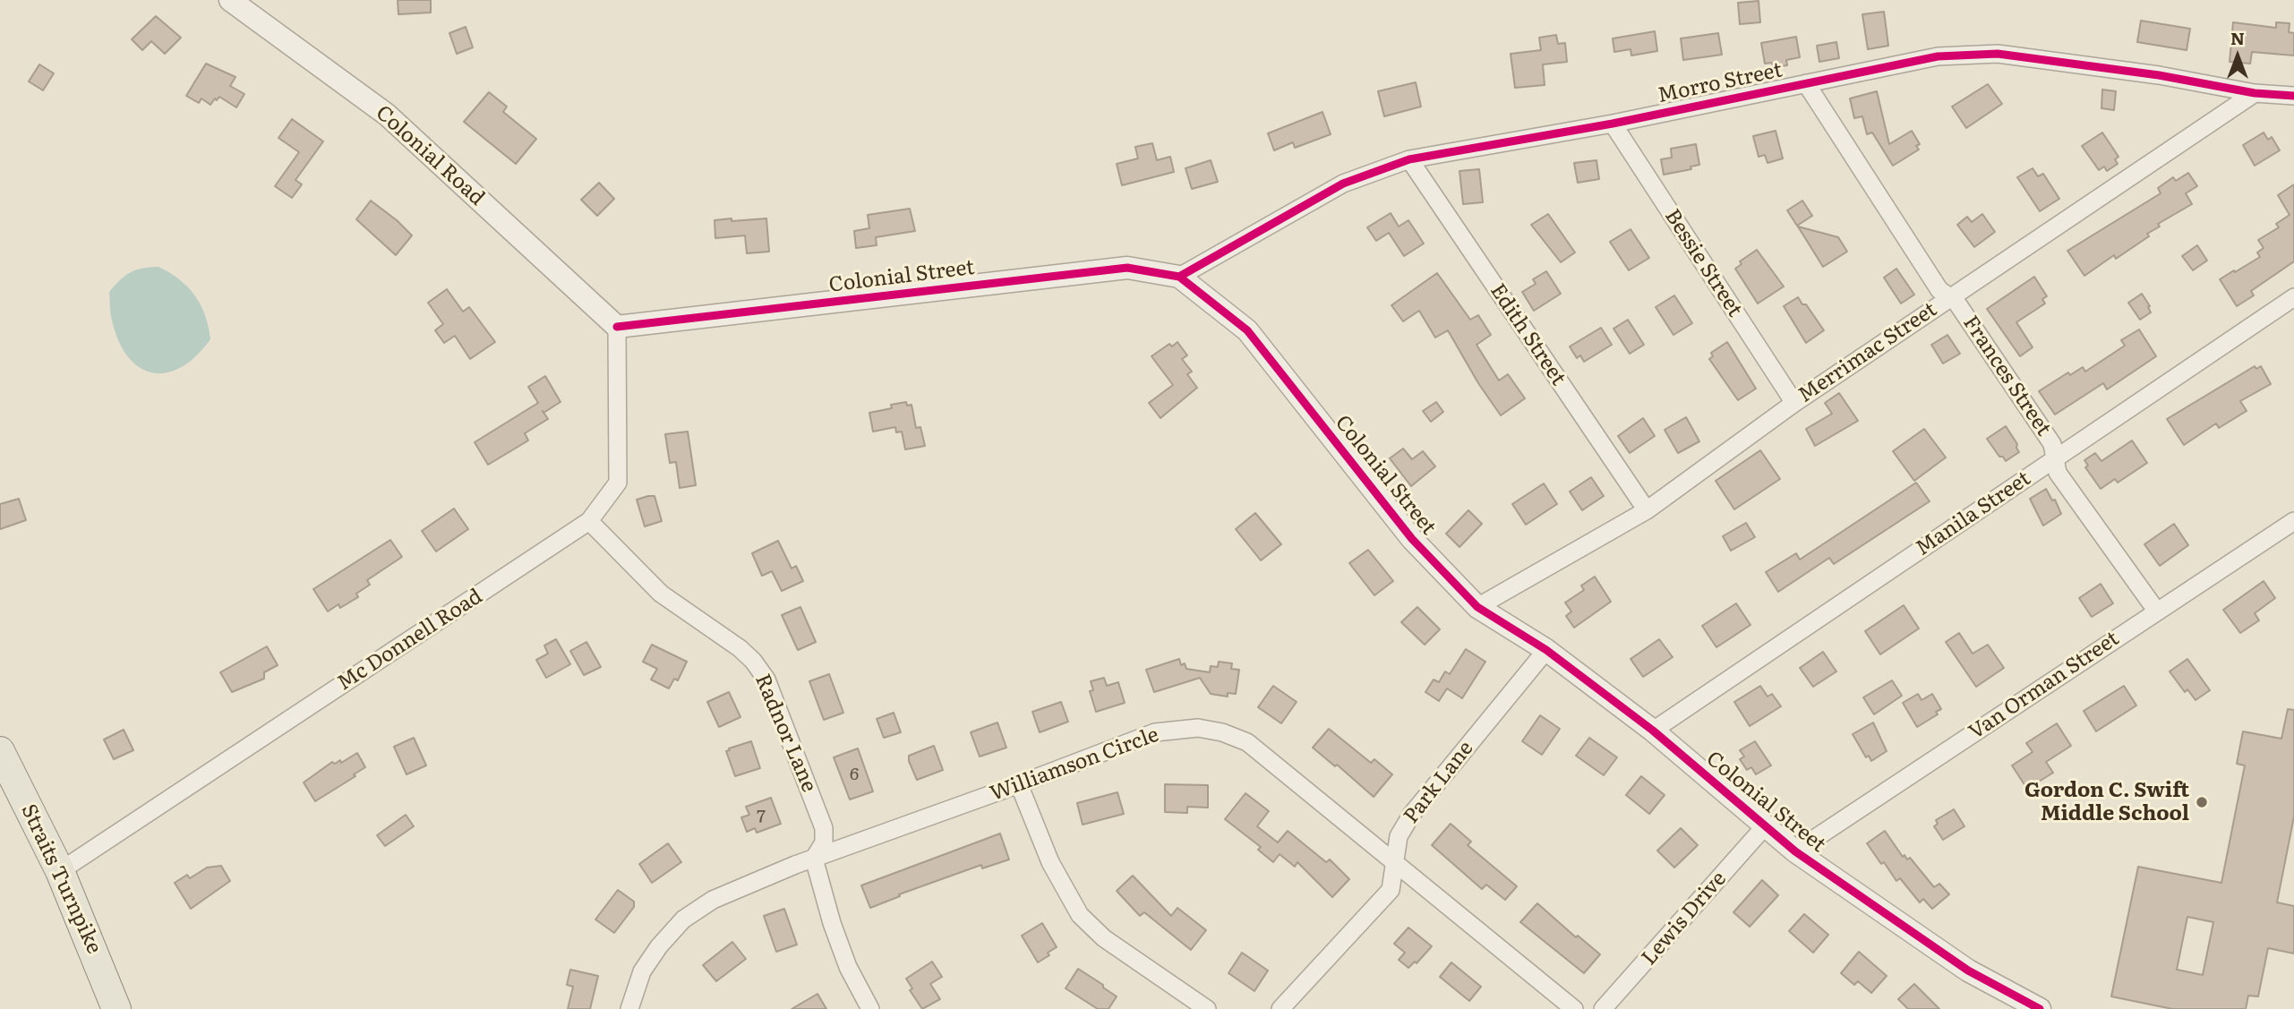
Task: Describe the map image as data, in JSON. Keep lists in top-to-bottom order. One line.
{"streets":{"main road":["Straits Turnpike"],"street":["Morro Street","Colonial Road","Bessie Street","Colonial Street","Edith Street","Merrimac Street","Frances Street","Manila Street","Mc Donnell Road","Van Orman Street","Radnor Lane","Williamson Circle","Park Lane","Lewis Drive"]},"crossings":[["Morro Street","Bessie Street"],["Morro Street","Colonial Street"],["Morro Street","Edith Street"],["Morro Street","Merrimac Street"],["Morro Street","Frances Street"],["Colonial Road","Colonial Street"],["Colonial Road","Mc Donnell Road"],["Bessie Street","Merrimac Street"],["Colonial Street","Merrimac Street"],["Colonial Street","Manila Street"],["Colonial Street","Mc Donnell Road"],["Colonial Street","Van Orman Street"],["Colonial Street","Park Lane"],["Colonial Street","Lewis Drive"],["Edith Street","Merrimac Street"],["Merrimac Street","Frances Street"],["Frances Street","Manila Street"],["Frances Street","Van Orman Street"],["Mc Donnell Road","Radnor Lane"],["Mc Donnell Road","Straits Turnpike"],["Radnor Lane","Williamson Circle"],["Williamson Circle","Park Lane"]],"places":["Gordon C. Swift Middle School"],"house_numbers":["6","7"],"north":"top"}
